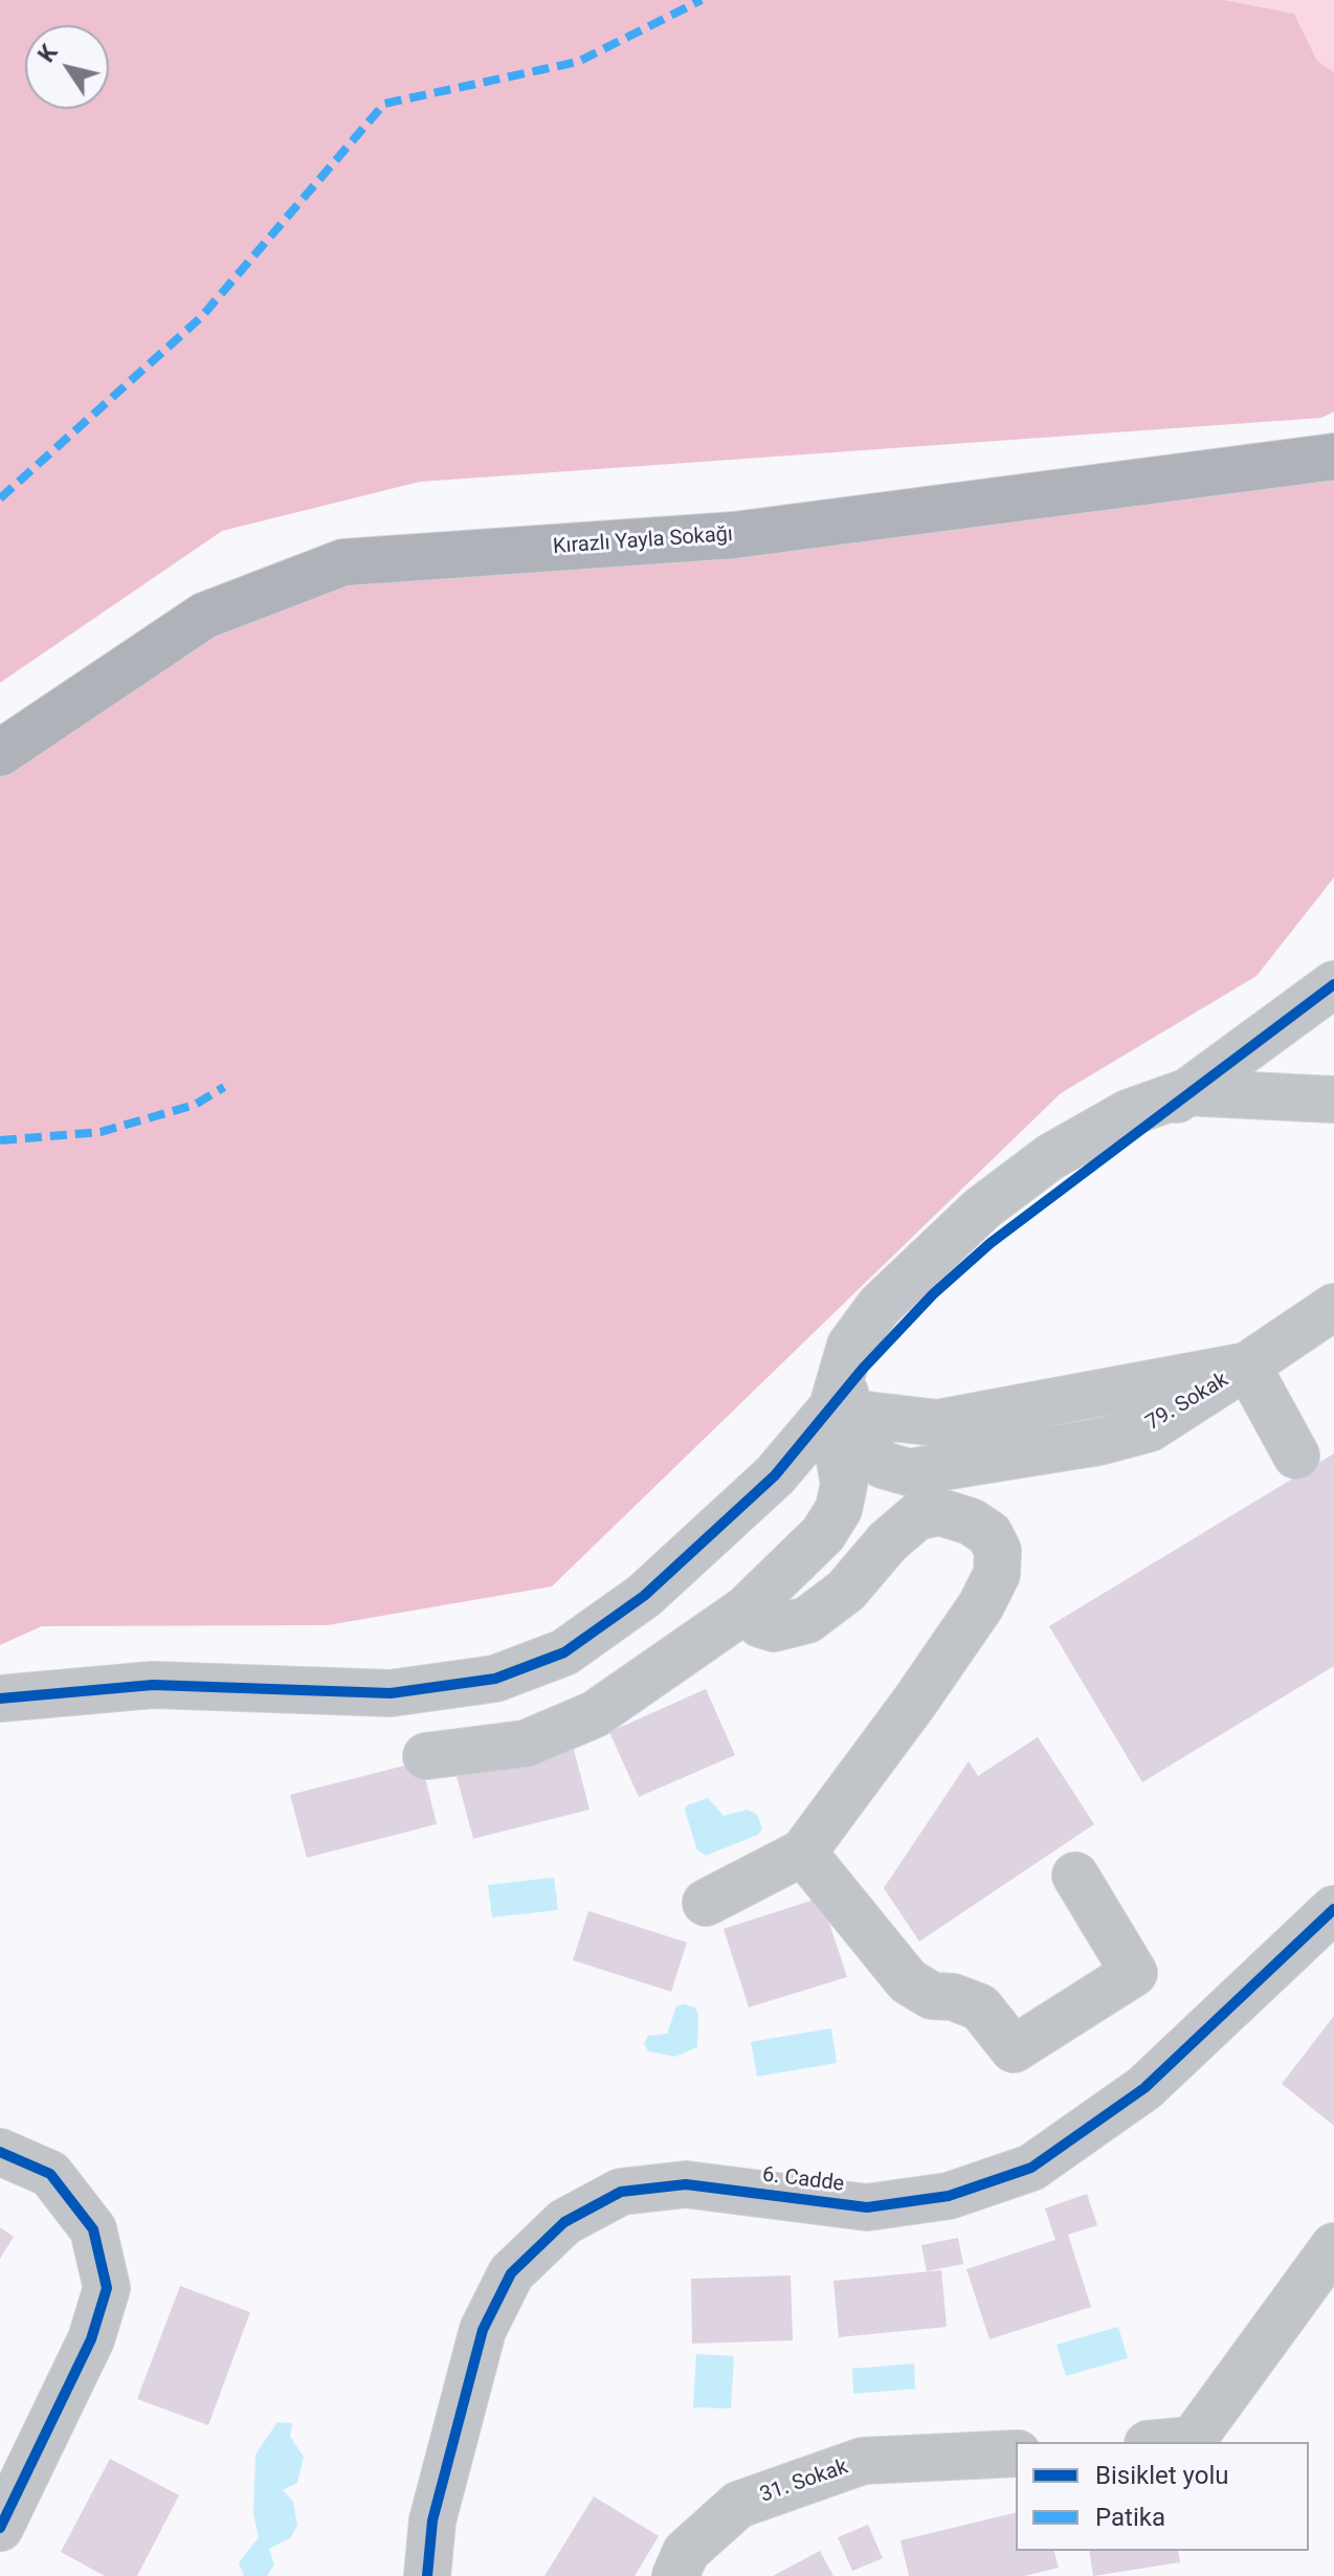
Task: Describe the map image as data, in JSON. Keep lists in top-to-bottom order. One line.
{"streets":{"main road":["Kırazlı Yayla Sokağı"],"street":["79. Sokak","6. Cadde","31. Sokak"]},"legend":["Bisiklet yolu","Patika"],"north":"top left"}
